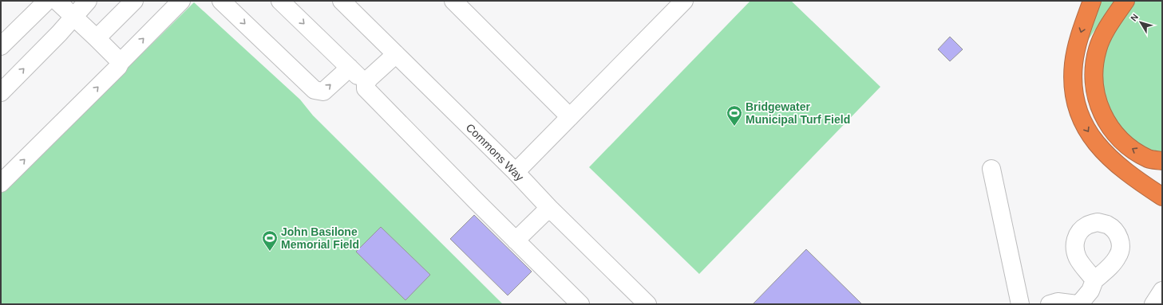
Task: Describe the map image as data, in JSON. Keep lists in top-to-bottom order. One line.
{"streets":{"street":["Commons Way"]},"places":{"sports":["Bridgewater Municipal Turf Field","John Basilone Memorial Field"]},"north":"top left"}
